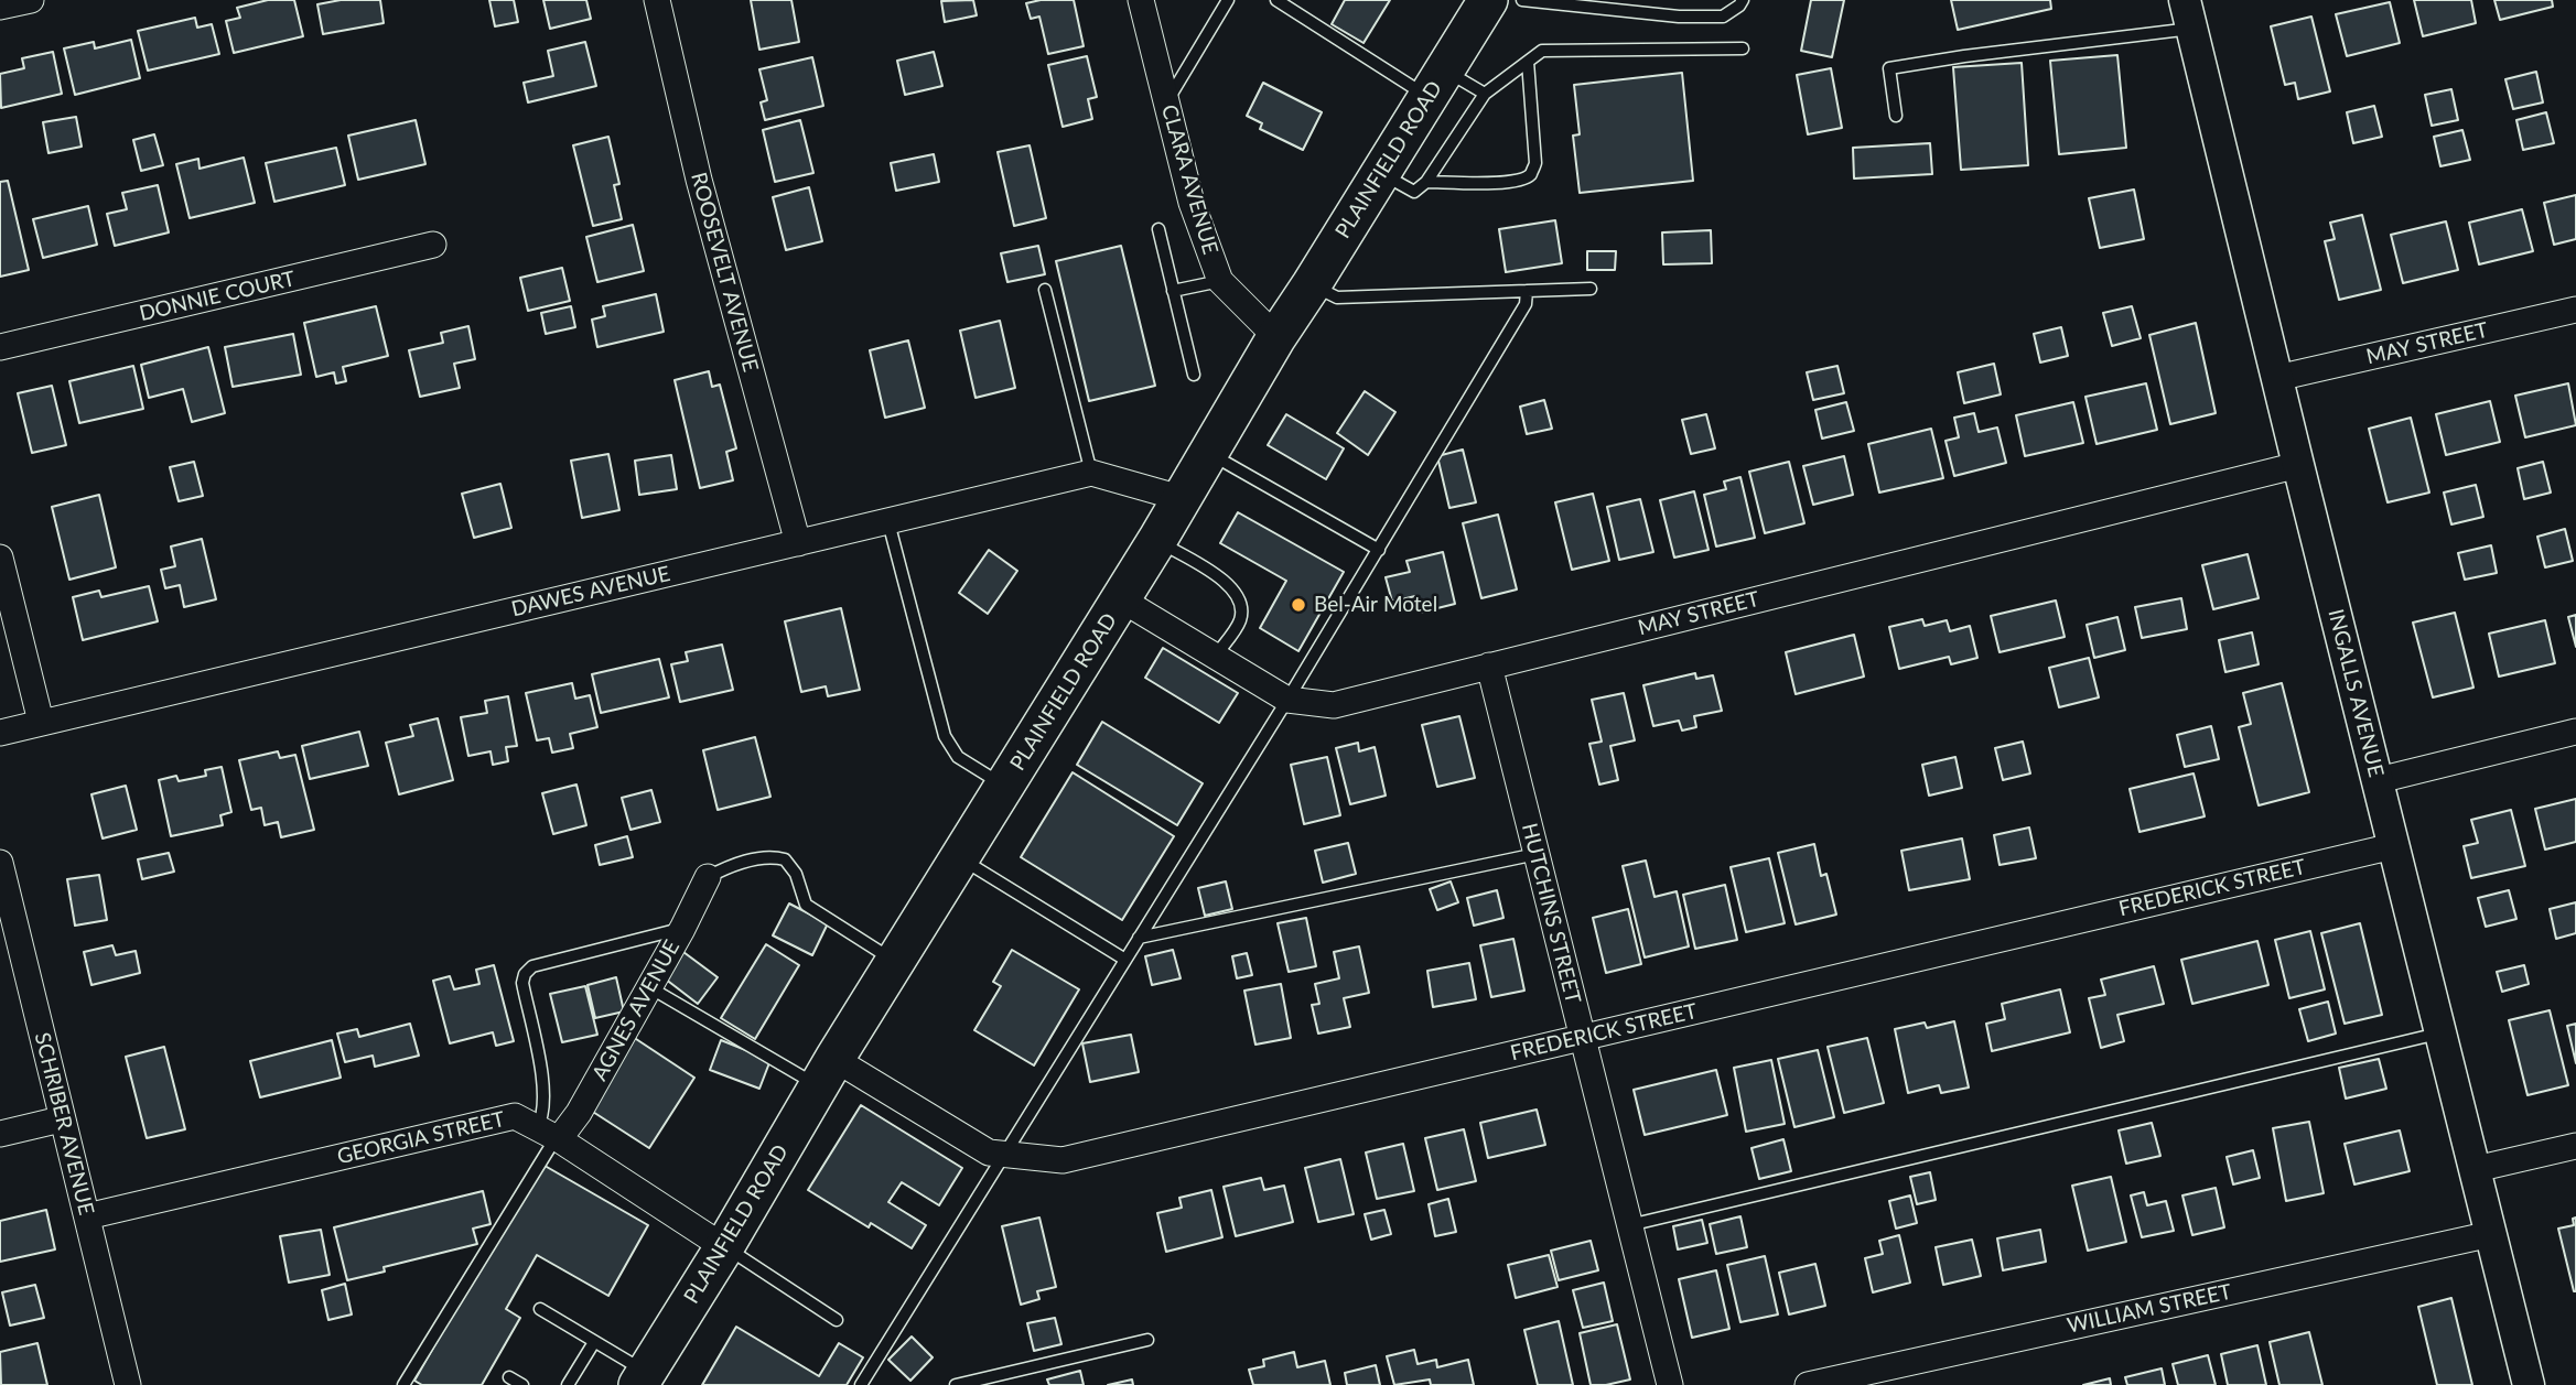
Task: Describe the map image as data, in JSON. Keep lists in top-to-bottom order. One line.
{"streets":{"main road":["PLAINFIELD ROAD"],"street":["CLARA AVENUE","ROOSEVELT AVENUE","DONNIE COURT","MAY STREET","DAWES AVENUE","INGALLS AVENUE","FREDERICK STREET","HUTCHINS STREET","AGNES AVENUE","SCHRIBER AVENUE","GEORGIA STREET","WILLIAM STREET"]},"crossings":[["PLAINFIELD ROAD","CLARA AVENUE"],["PLAINFIELD ROAD","MAY STREET"],["PLAINFIELD ROAD","DAWES AVENUE"],["PLAINFIELD ROAD","FREDERICK STREET"],["PLAINFIELD ROAD","GEORGIA STREET"],["ROOSEVELT AVENUE","DAWES AVENUE"],["MAY STREET","INGALLS AVENUE"],["MAY STREET","HUTCHINS STREET"],["INGALLS AVENUE","FREDERICK STREET"],["INGALLS AVENUE","WILLIAM STREET"],["FREDERICK STREET","HUTCHINS STREET"],["AGNES AVENUE","GEORGIA STREET"],["SCHRIBER AVENUE","GEORGIA STREET"]],"places":["Bel-Air Motel"]}
